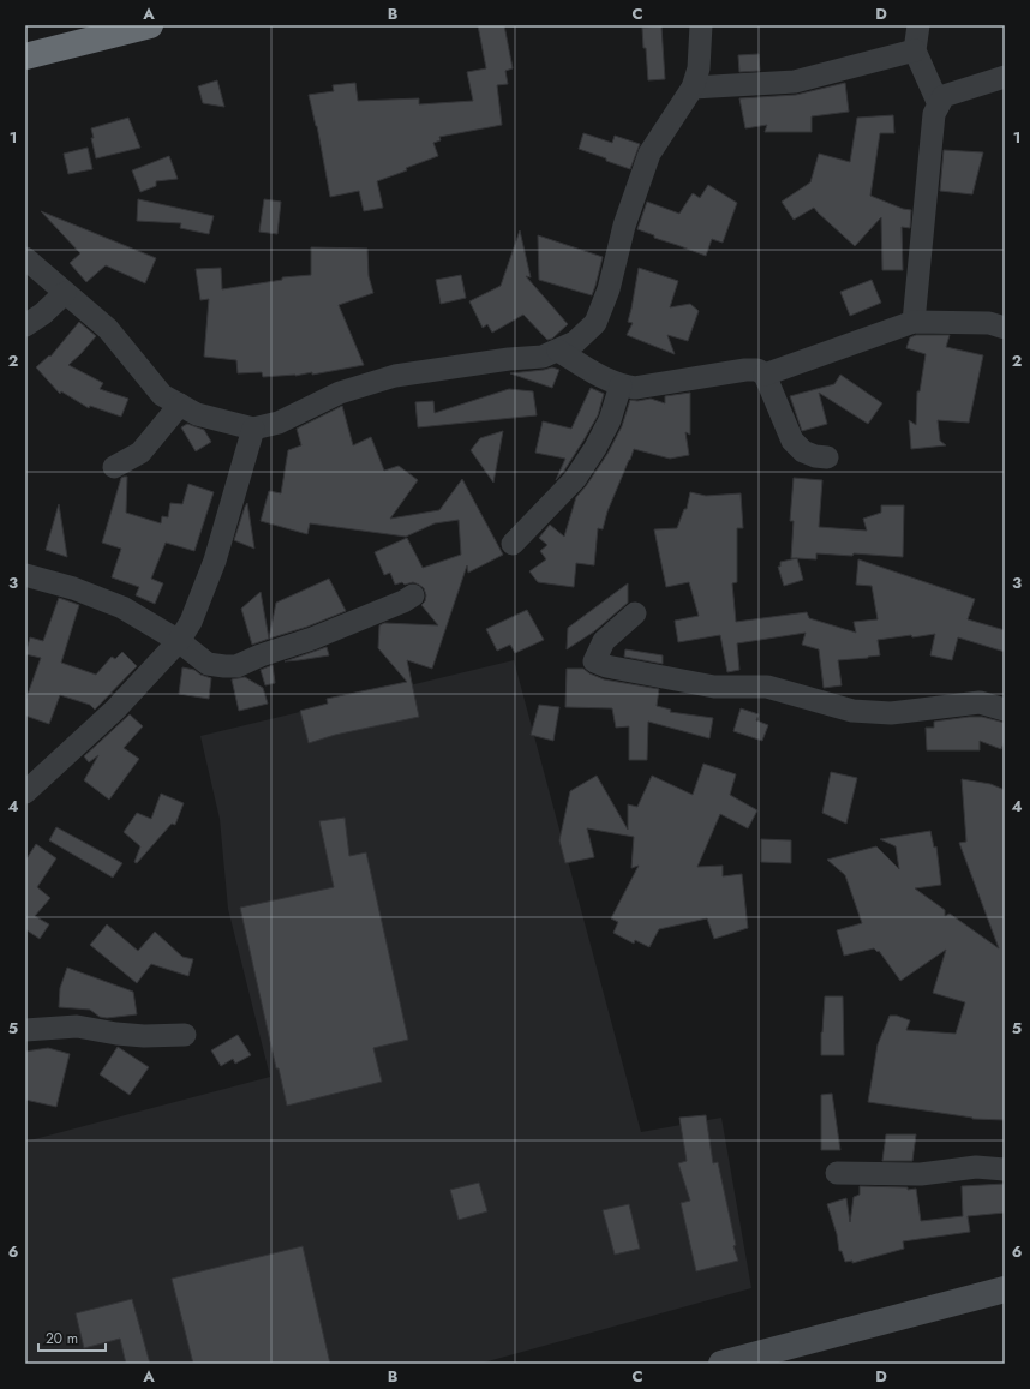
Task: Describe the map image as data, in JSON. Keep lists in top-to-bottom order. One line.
{"scale_bar":"20 m","grid":{"columns":["A","B","C","D"],"rows":["1","2","3","4","5","6"]}}
